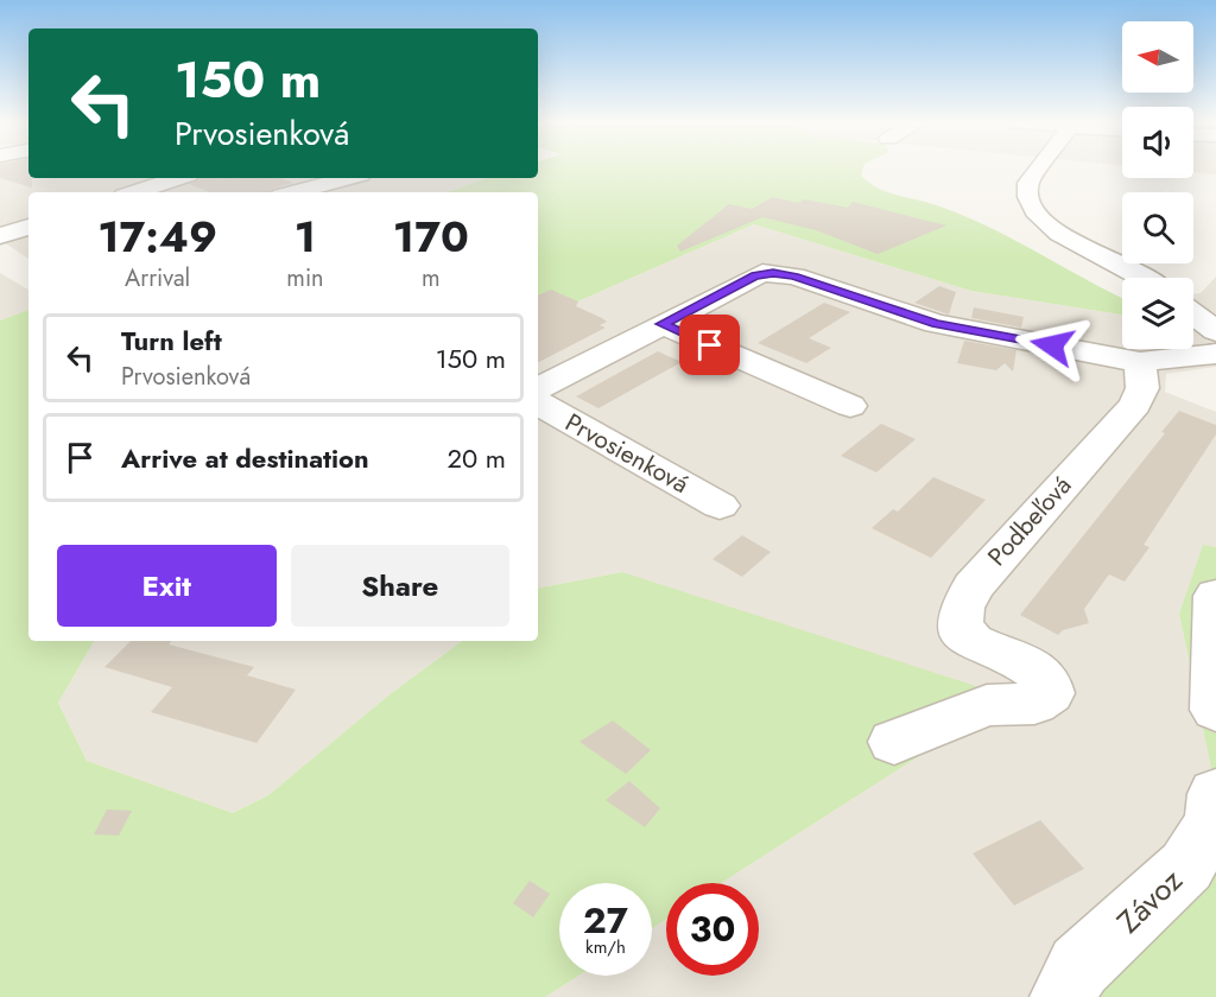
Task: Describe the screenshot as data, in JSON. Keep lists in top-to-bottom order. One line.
{"streets":{"street":["Prvosienková","Podbeľová","Závoz"]},"crossings":[["Prvosienková","Podbeľová"]],"north":"left","page":{"turn":["150 m","Prvosienková"],"eta":["17:49","Arrival","1","min","170","m"],"list":[{"name":"Turn left","note":"Prvosienková","value":"150 m"},{"name":"Arrive at destination","value":"20 m"}],"buttons":["Exit","Share"],"speed":"27 km/h","limit":"30"}}
